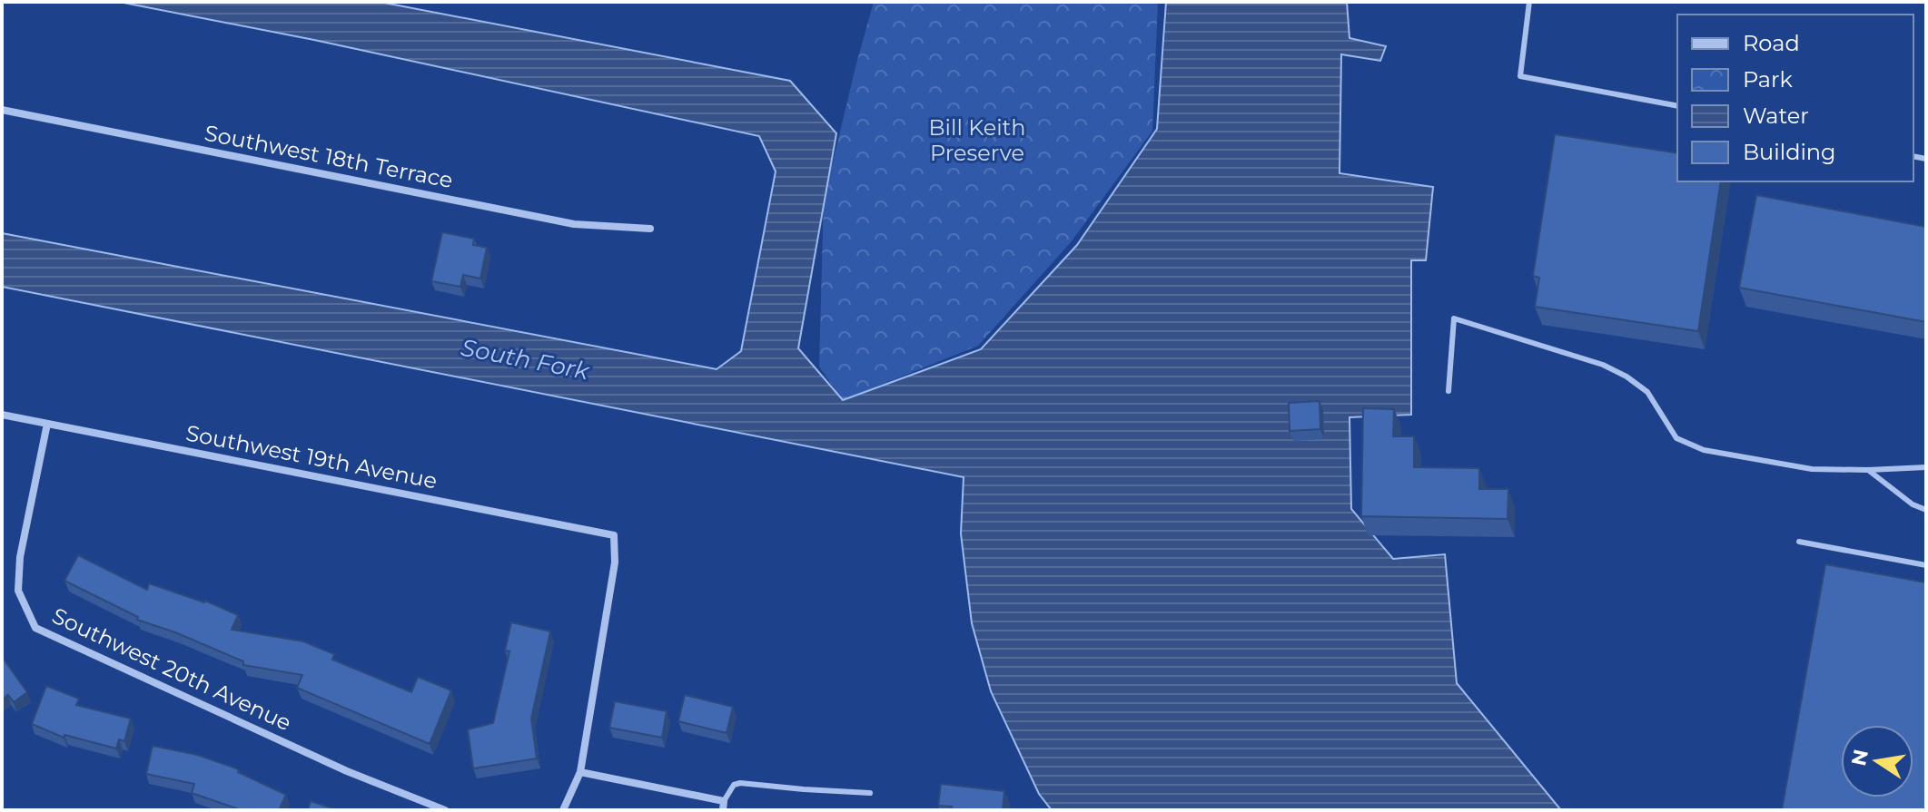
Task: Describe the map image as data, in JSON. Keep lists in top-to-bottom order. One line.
{"streets":{"street":["Southwest 18th Terrace","Southwest 19th Avenue","Southwest 20th Avenue"]},"crossings":[["Southwest 19th Avenue","Southwest 20th Avenue"]],"water":["South Fork"],"parks":["Bill Keith Preserve"],"legend":["Road","Park","Water","Building"],"north":"left"}
